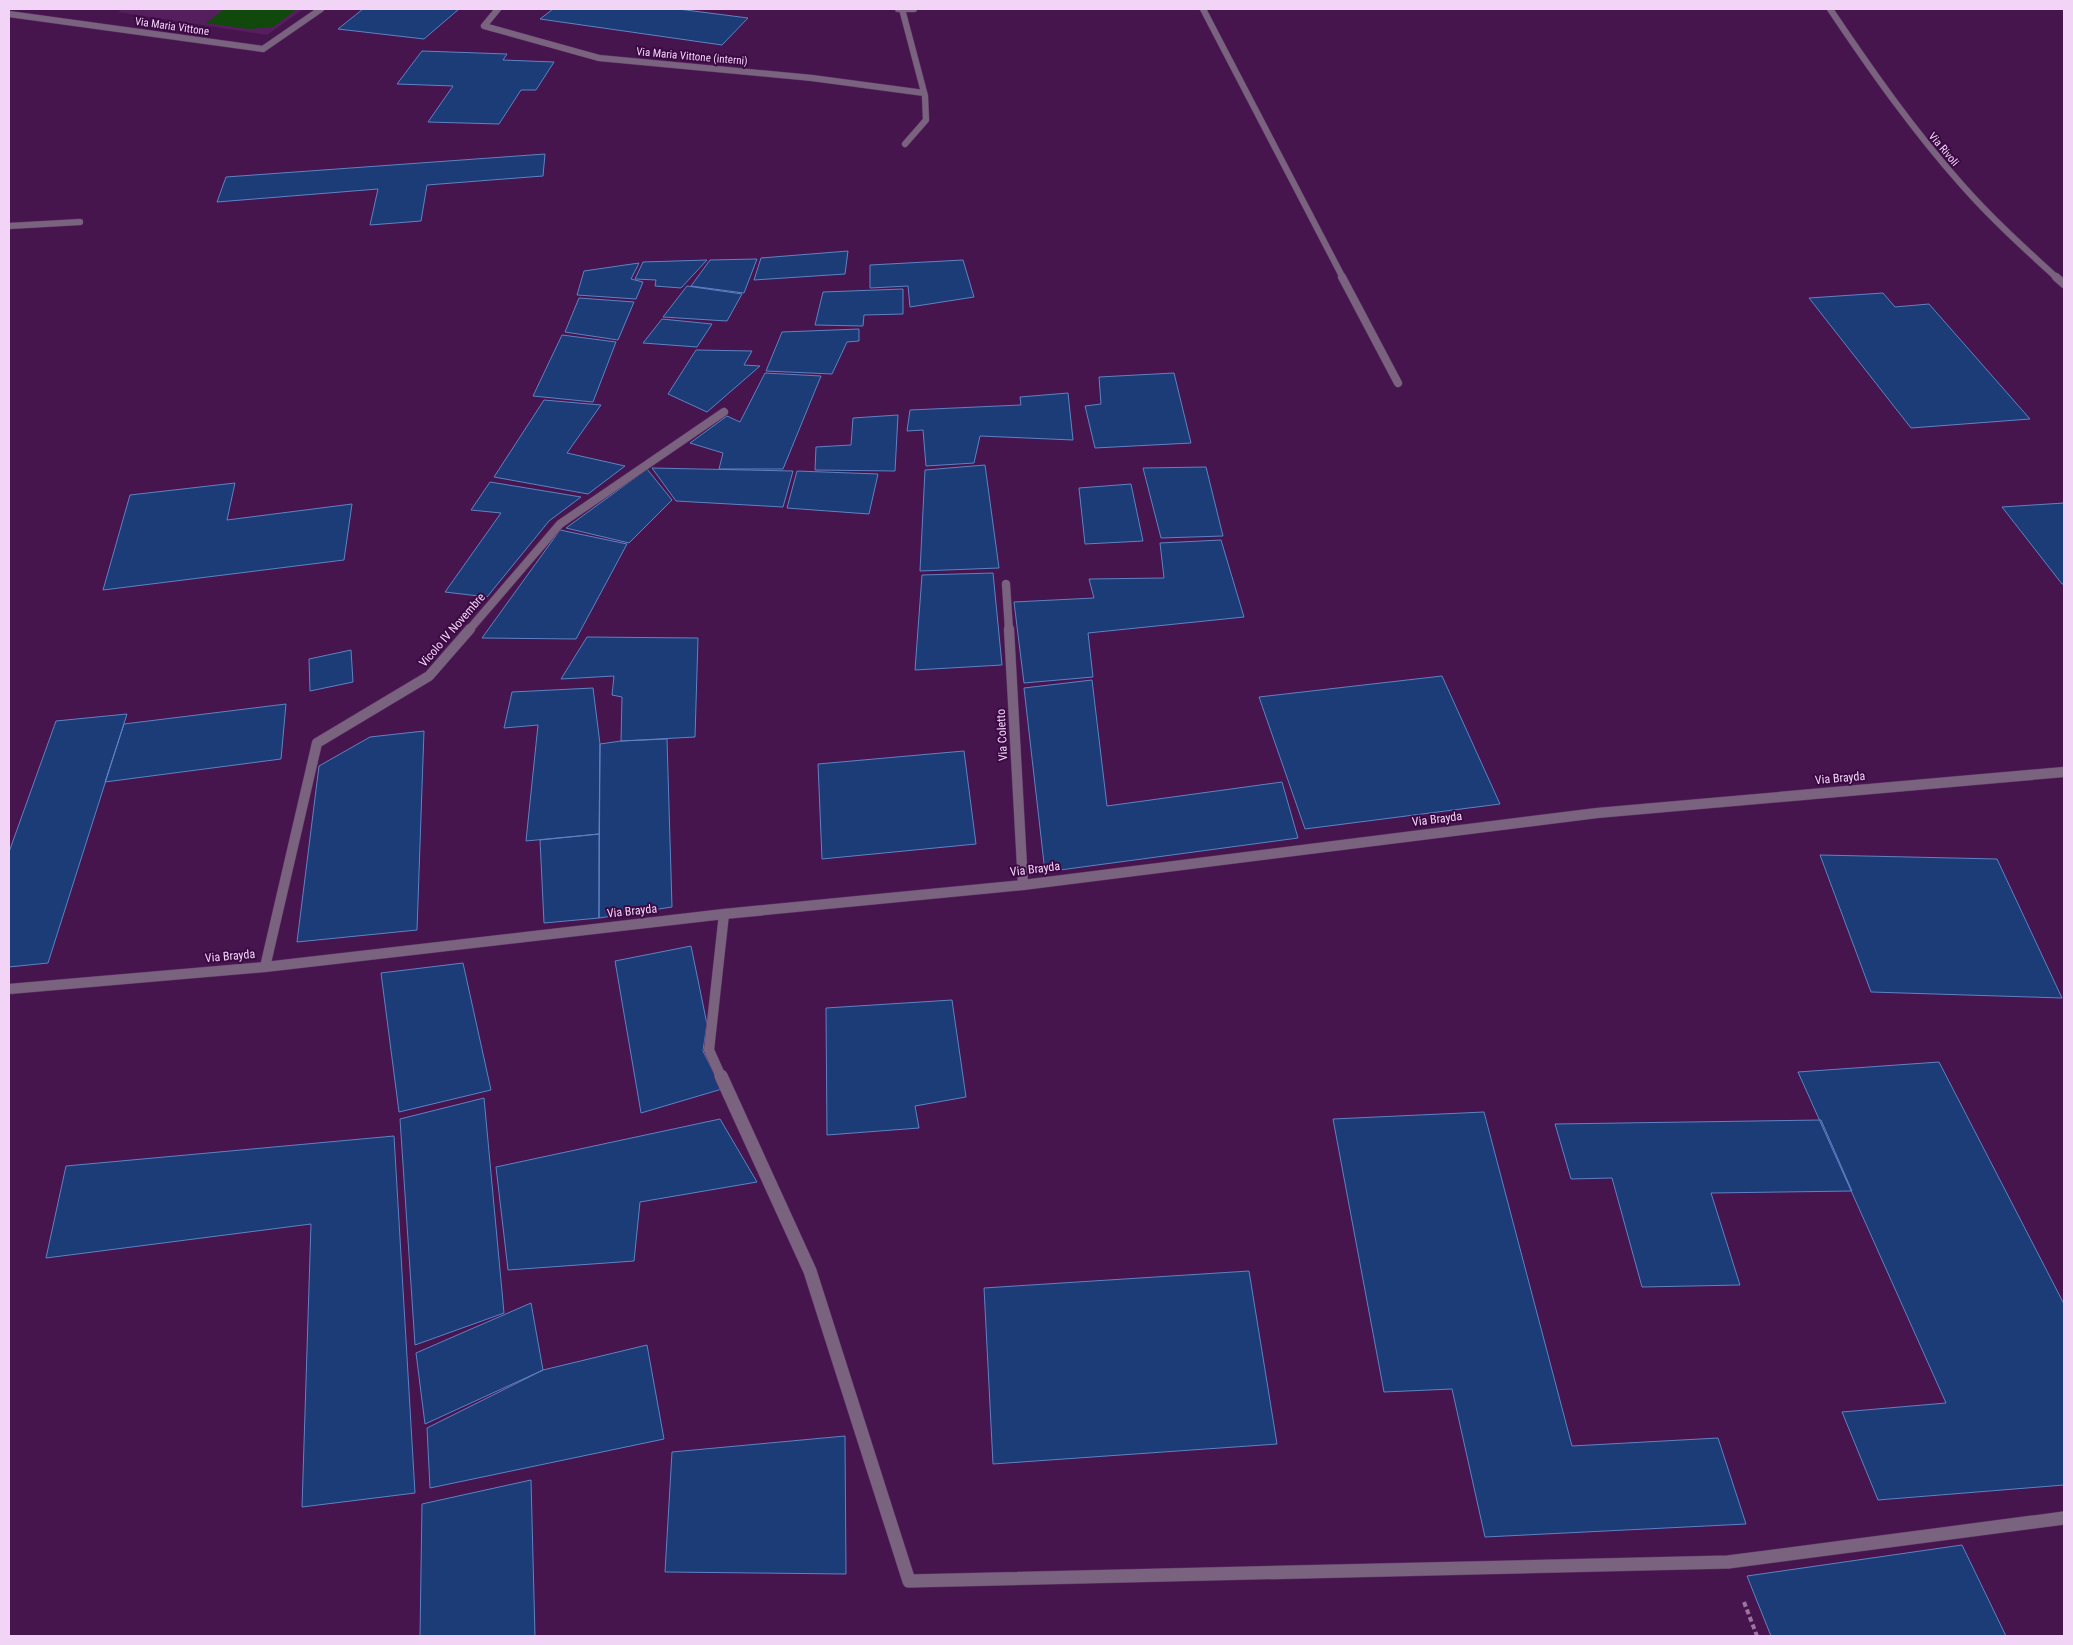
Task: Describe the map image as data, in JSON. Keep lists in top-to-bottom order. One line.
{"streets":{"street":["Via Maria Vittone","Via Maria Vittone (interni)","Via Rivoli","Vicolo IV Novembre","Via Coletto","Via Brayda"]},"crossings":[["Vicolo IV Novembre","Via Brayda"],["Via Coletto","Via Brayda"]]}
